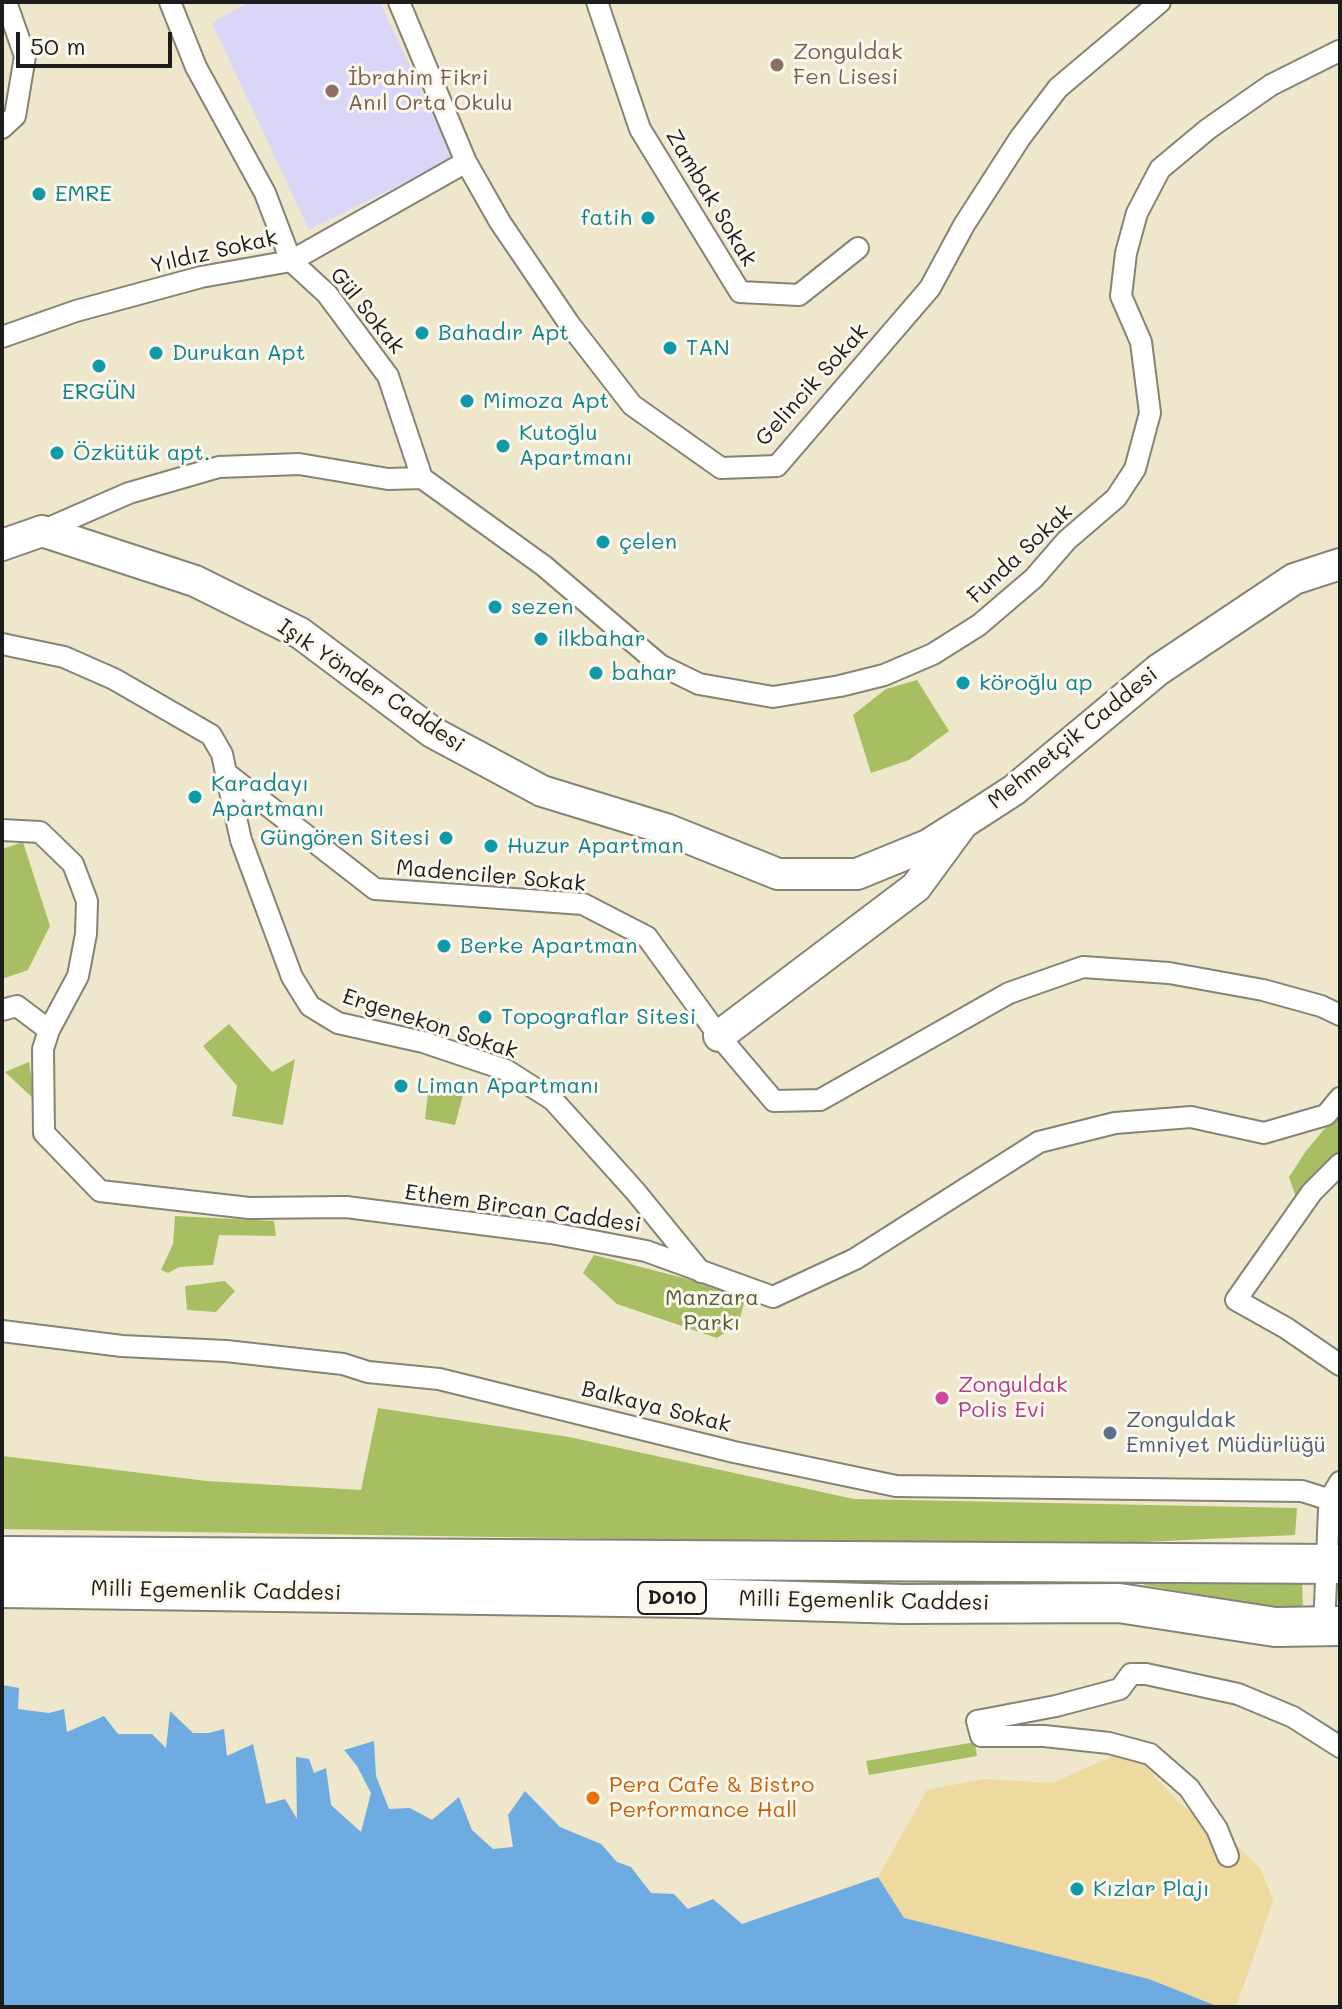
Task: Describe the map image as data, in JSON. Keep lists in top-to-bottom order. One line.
{"streets":{"highway":["Milli Egemenlik Caddesi","D010"],"street":["Zambak Sokak","Yıldız Sokak","Gül Sokak","Gelincik Sokak","Funda Sokak","Işık Yönder Caddesi","Mehmetçik Caddesi","Madenciler Sokak","Ergenekon Sokak","Ethem Bircan Caddesi","Balkaya Sokak"]},"crossings":[["Yıldız Sokak","Gül Sokak"],["Yıldız Sokak","Gelincik Sokak"],["Gül Sokak","Funda Sokak"],["Işık Yönder Caddesi","Mehmetçik Caddesi"],["Mehmetçik Caddesi","Madenciler Sokak"],["Madenciler Sokak","Ergenekon Sokak"],["Ergenekon Sokak","Ethem Bircan Caddesi"]],"parks":["Manzara Parkı"],"places":["Zonguldak Fen Lisesi","İbrahim Fikri Anıl Orta Okulu","EMRE","fatih","Bahadır Apt","TAN","Durukan Apt","ERGÜN","Mimoza Apt","Kutoğlu Apartmanı","Özkütük apt.","çelen","sezen","ilkbahar","bahar","köroğlu ap","Karadayı Apartmanı","Güngören Sitesi","Huzur Apartman","Berke Apartman","Topograflar Sitesi","Liman Apartmanı","Zonguldak Polis Evi","Zonguldak Emniyet Müdürlüğü","Pera Cafe & Bistro Performance Hall","Kızlar Plajı"],"scale_bar":"50 m"}
